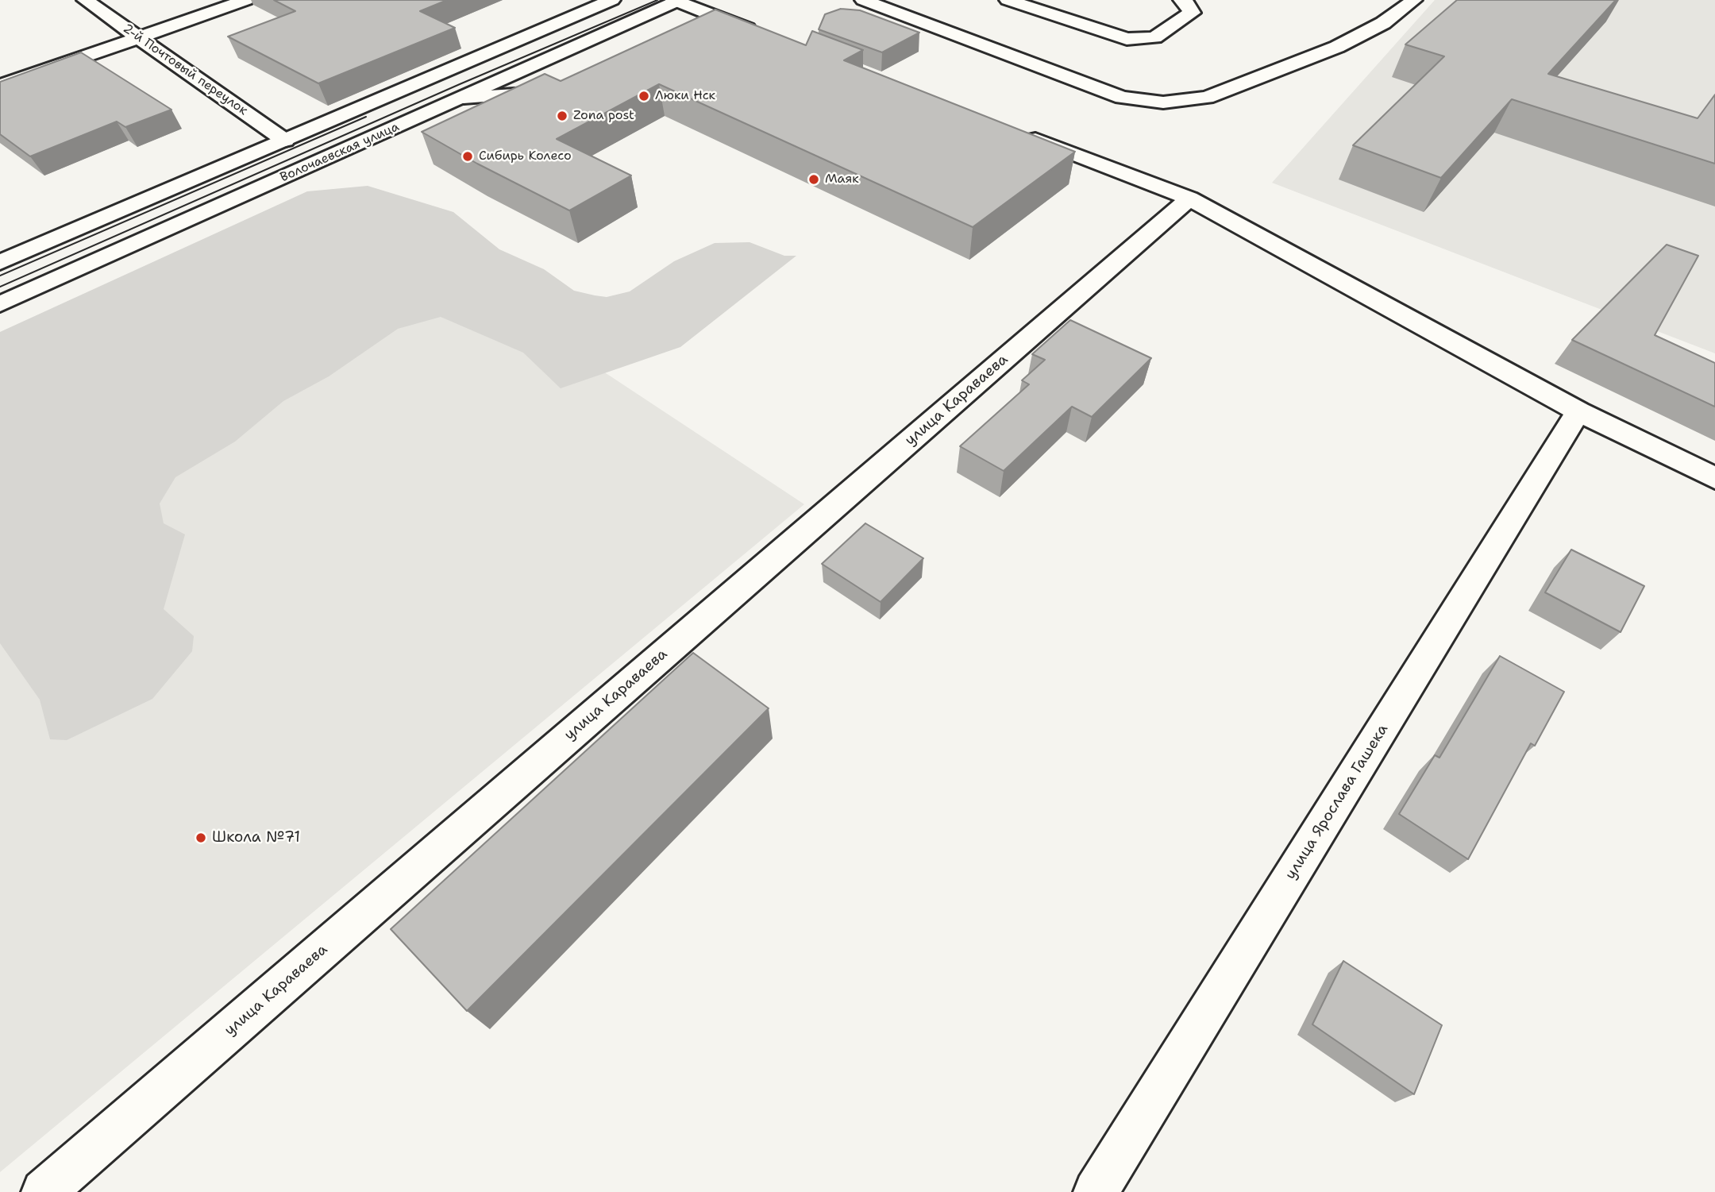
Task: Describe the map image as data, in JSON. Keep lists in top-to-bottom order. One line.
{"streets":{"street":["2-й Почтовый переулок","Волочаевская улица","улица Караваева","улица Ярослава Гашека"]},"places":["Люки Нск","Zona post","Сибирь Колесо","Маяк","Школа №71"]}
